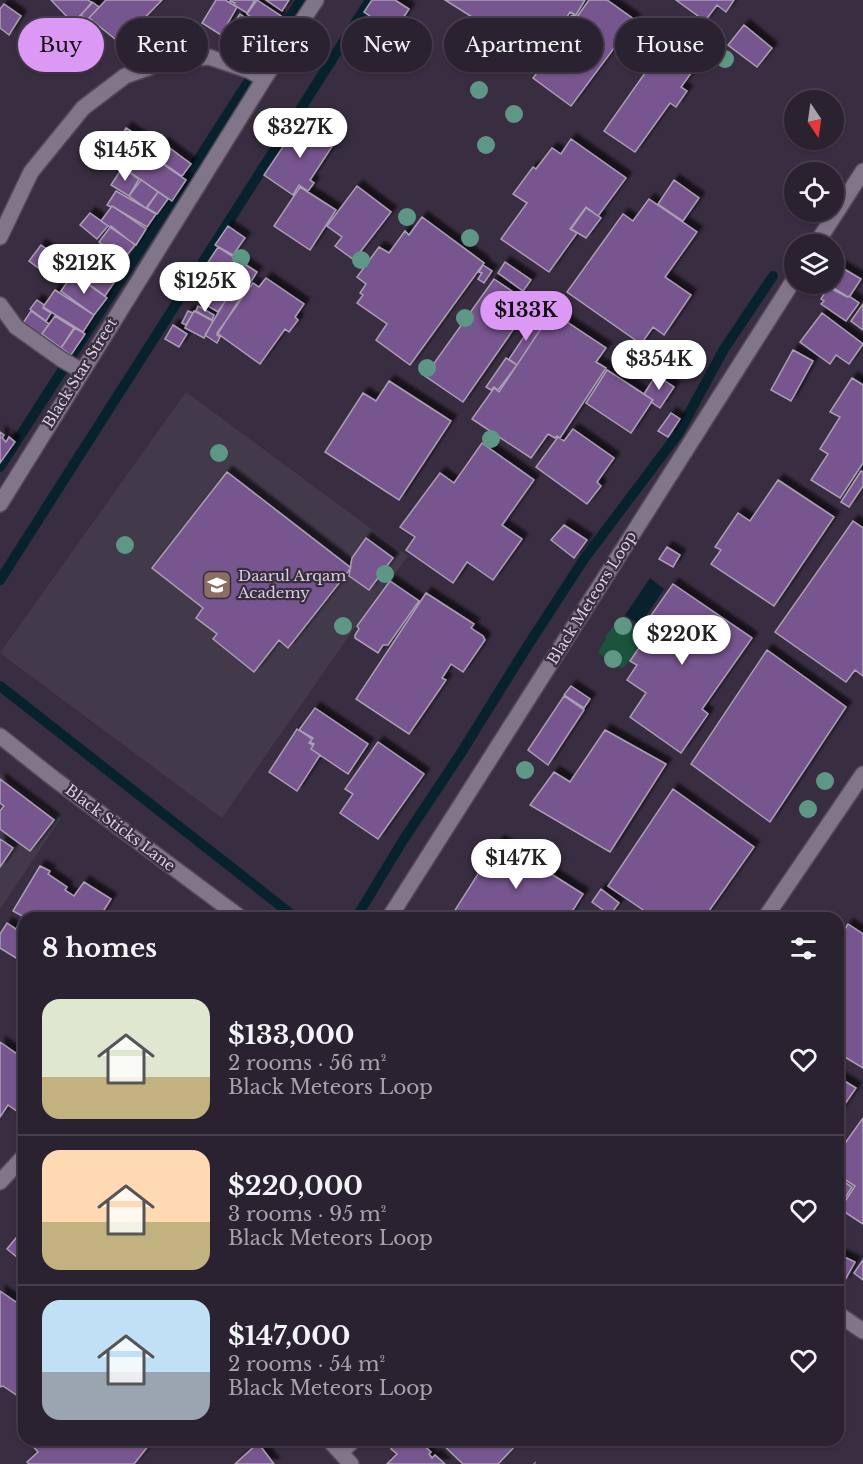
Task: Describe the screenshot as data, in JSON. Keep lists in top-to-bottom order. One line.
{"streets":{"street":["Black Star Street","Black Meteors Loop","Black Sticks Lane"]},"places":{"school or university":["Daarul Arqam Academy"]},"north":"bottom","page":{"chip":["Buy","Rent","Filters","New","Apartment","House"],"price":["$327K","$145K","$212K","$125K","$133K","$354K","$220K","$147K"],"heading":"8 homes","list":[{"name":"$133,000","note":"2 rooms · 56 m² · Black Meteors Loop"},{"name":"$220,000","note":"3 rooms · 95 m² · Black Meteors Loop"},{"name":"$147,000","note":"2 rooms · 54 m² · Black Meteors Loop"}]}}
